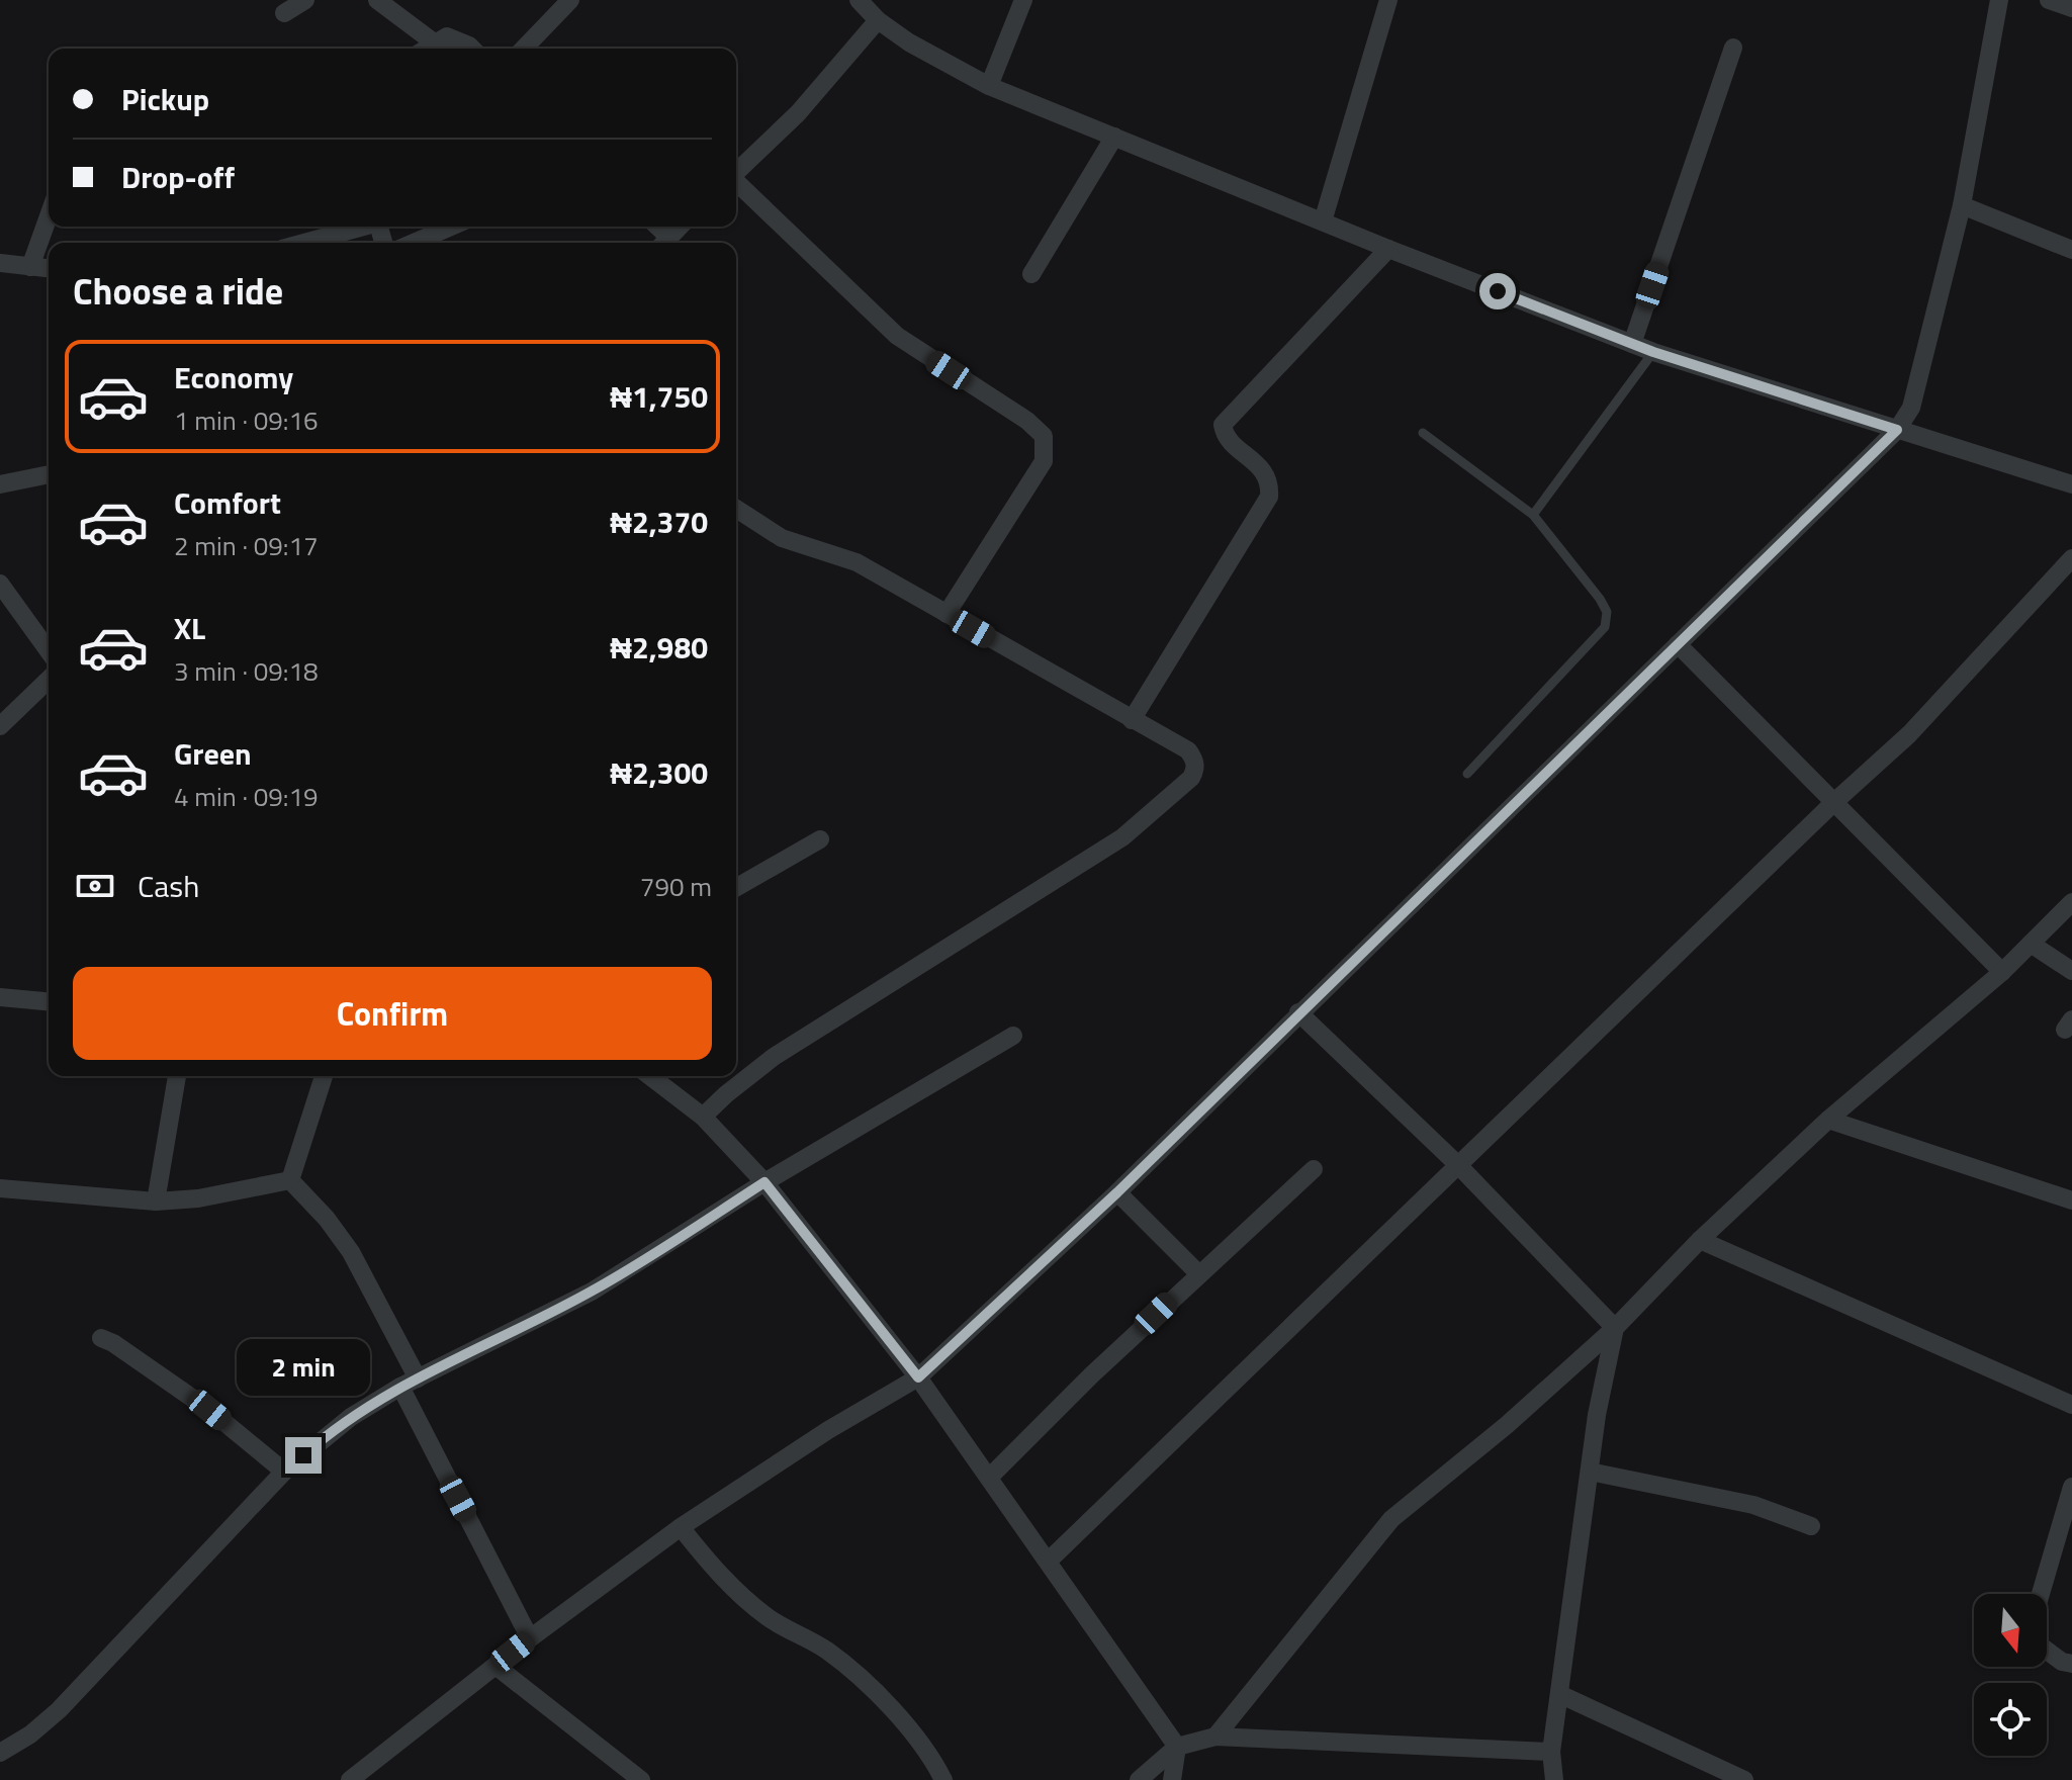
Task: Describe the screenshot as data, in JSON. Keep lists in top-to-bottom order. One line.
{"north":"bottom","page":{"banner":["Pickup","Drop-off"],"heading":"Choose a ride","list":[{"name":"Economy","note":"1 min · 09:16","value":"₦1,750"},{"name":"Comfort","note":"2 min · 09:17","value":"₦2,370"},{"name":"XL","note":"3 min · 09:18","value":"₦2,980"},{"name":"Green","note":"4 min · 09:19","value":"₦2,300"}],"pay":["Cash","790 m"],"buttons":"Confirm","bubble":"2 min"}}
